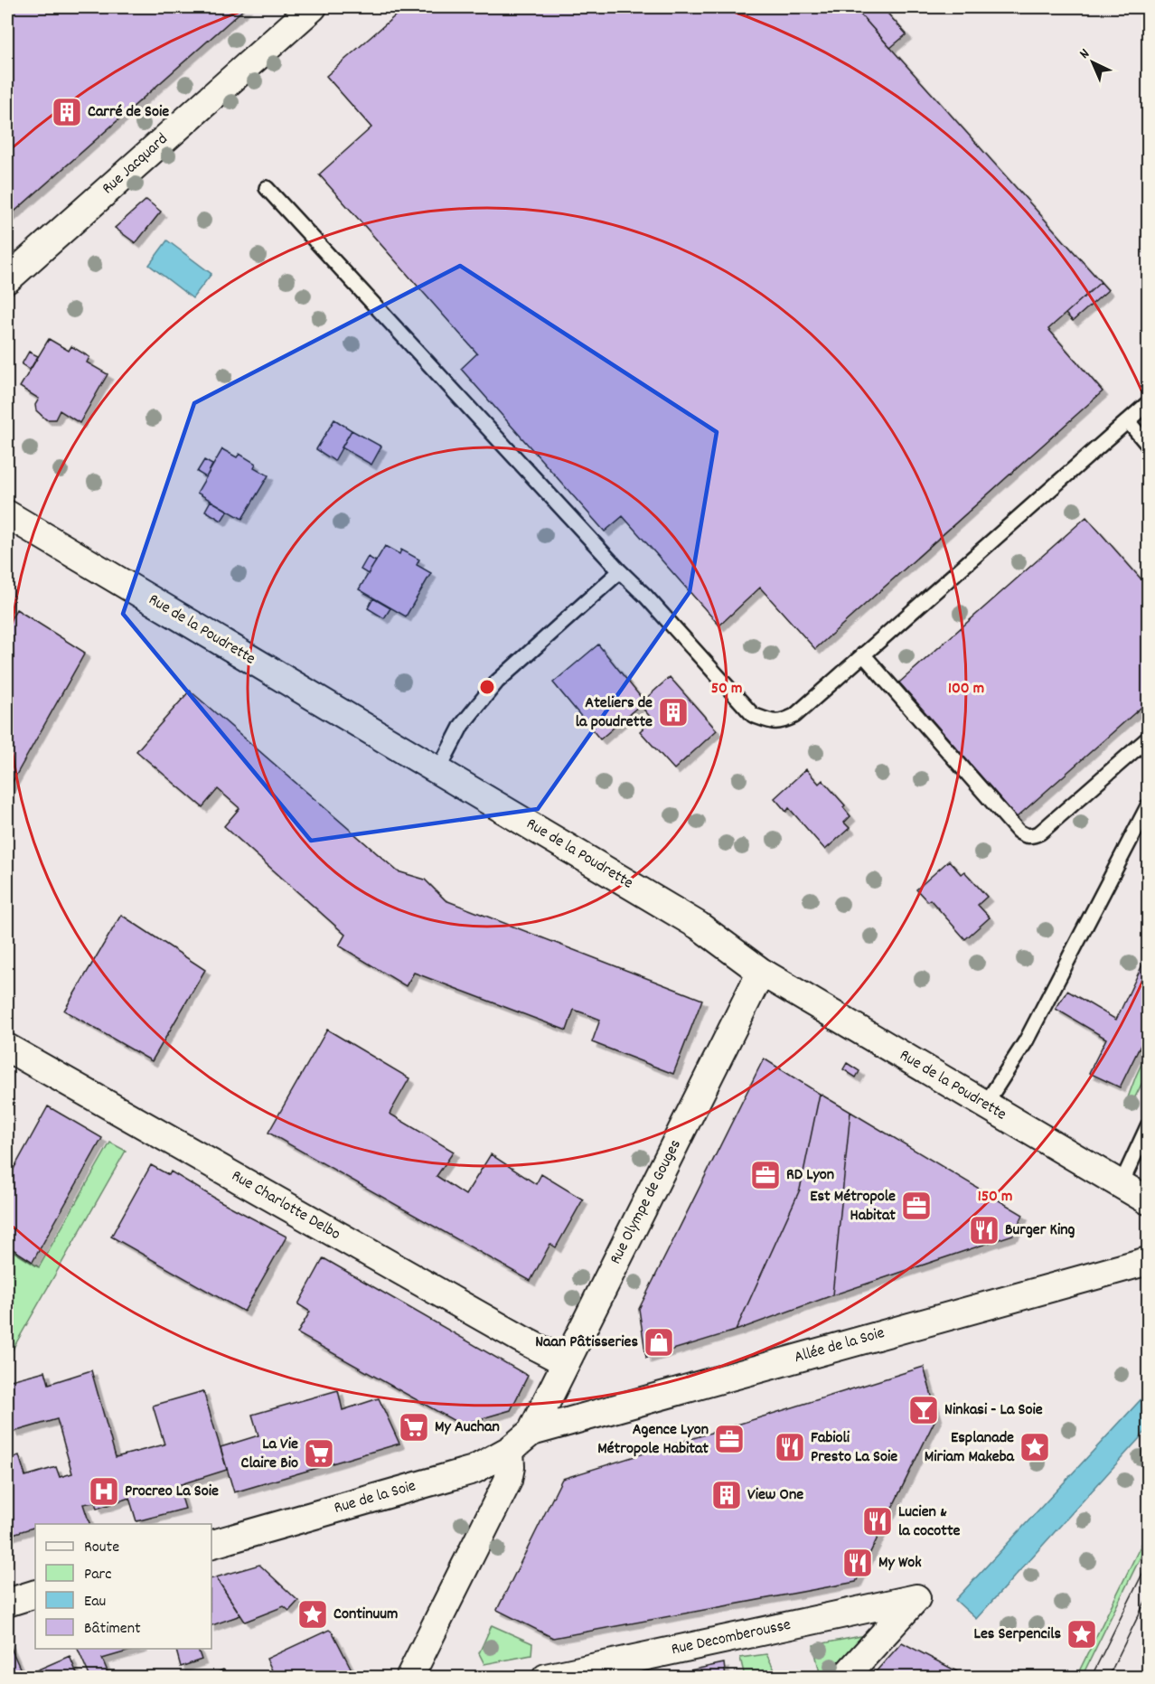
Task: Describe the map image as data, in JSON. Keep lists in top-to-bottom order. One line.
{"streets":{"street":["Rue Jacquard","Rue de la Poudrette","Rue Olympe de Gouges","Rue Charlotte Delbo","Allée de la Soie","Rue de la Soie","Rue Decomberousse"]},"crossings":[["Rue de la Poudrette","Rue Olympe de Gouges"],["Rue Olympe de Gouges","Rue Charlotte Delbo"],["Rue Olympe de Gouges","Allée de la Soie"],["Rue Olympe de Gouges","Rue de la Soie"],["Allée de la Soie","Rue de la Soie"]],"places":{"building":["Carré de Soie","Ateliers de la poudrette","View One"],"office":["RD Lyon","Est Métropole Habitat","Agence Lyon Métropole Habitat"],"restaurant":["Burger King","Fabioli Presto La Soie","Lucien & la cocotte","My Wok"],"shop":["Naan Pâtisseries"],"bar":["Ninkasi - La Soie"],"supermarket":["My Auchan","La Vie Claire Bio"],"place":["Esplanade Miriam Makeba","Continuum","Les Serpencils"],"hospital":["Procreo La Soie"]},"legend":["Route","Parc","Eau","Bâtiment"],"north":"top left","rings":["50 m","100 m","150 m"]}
